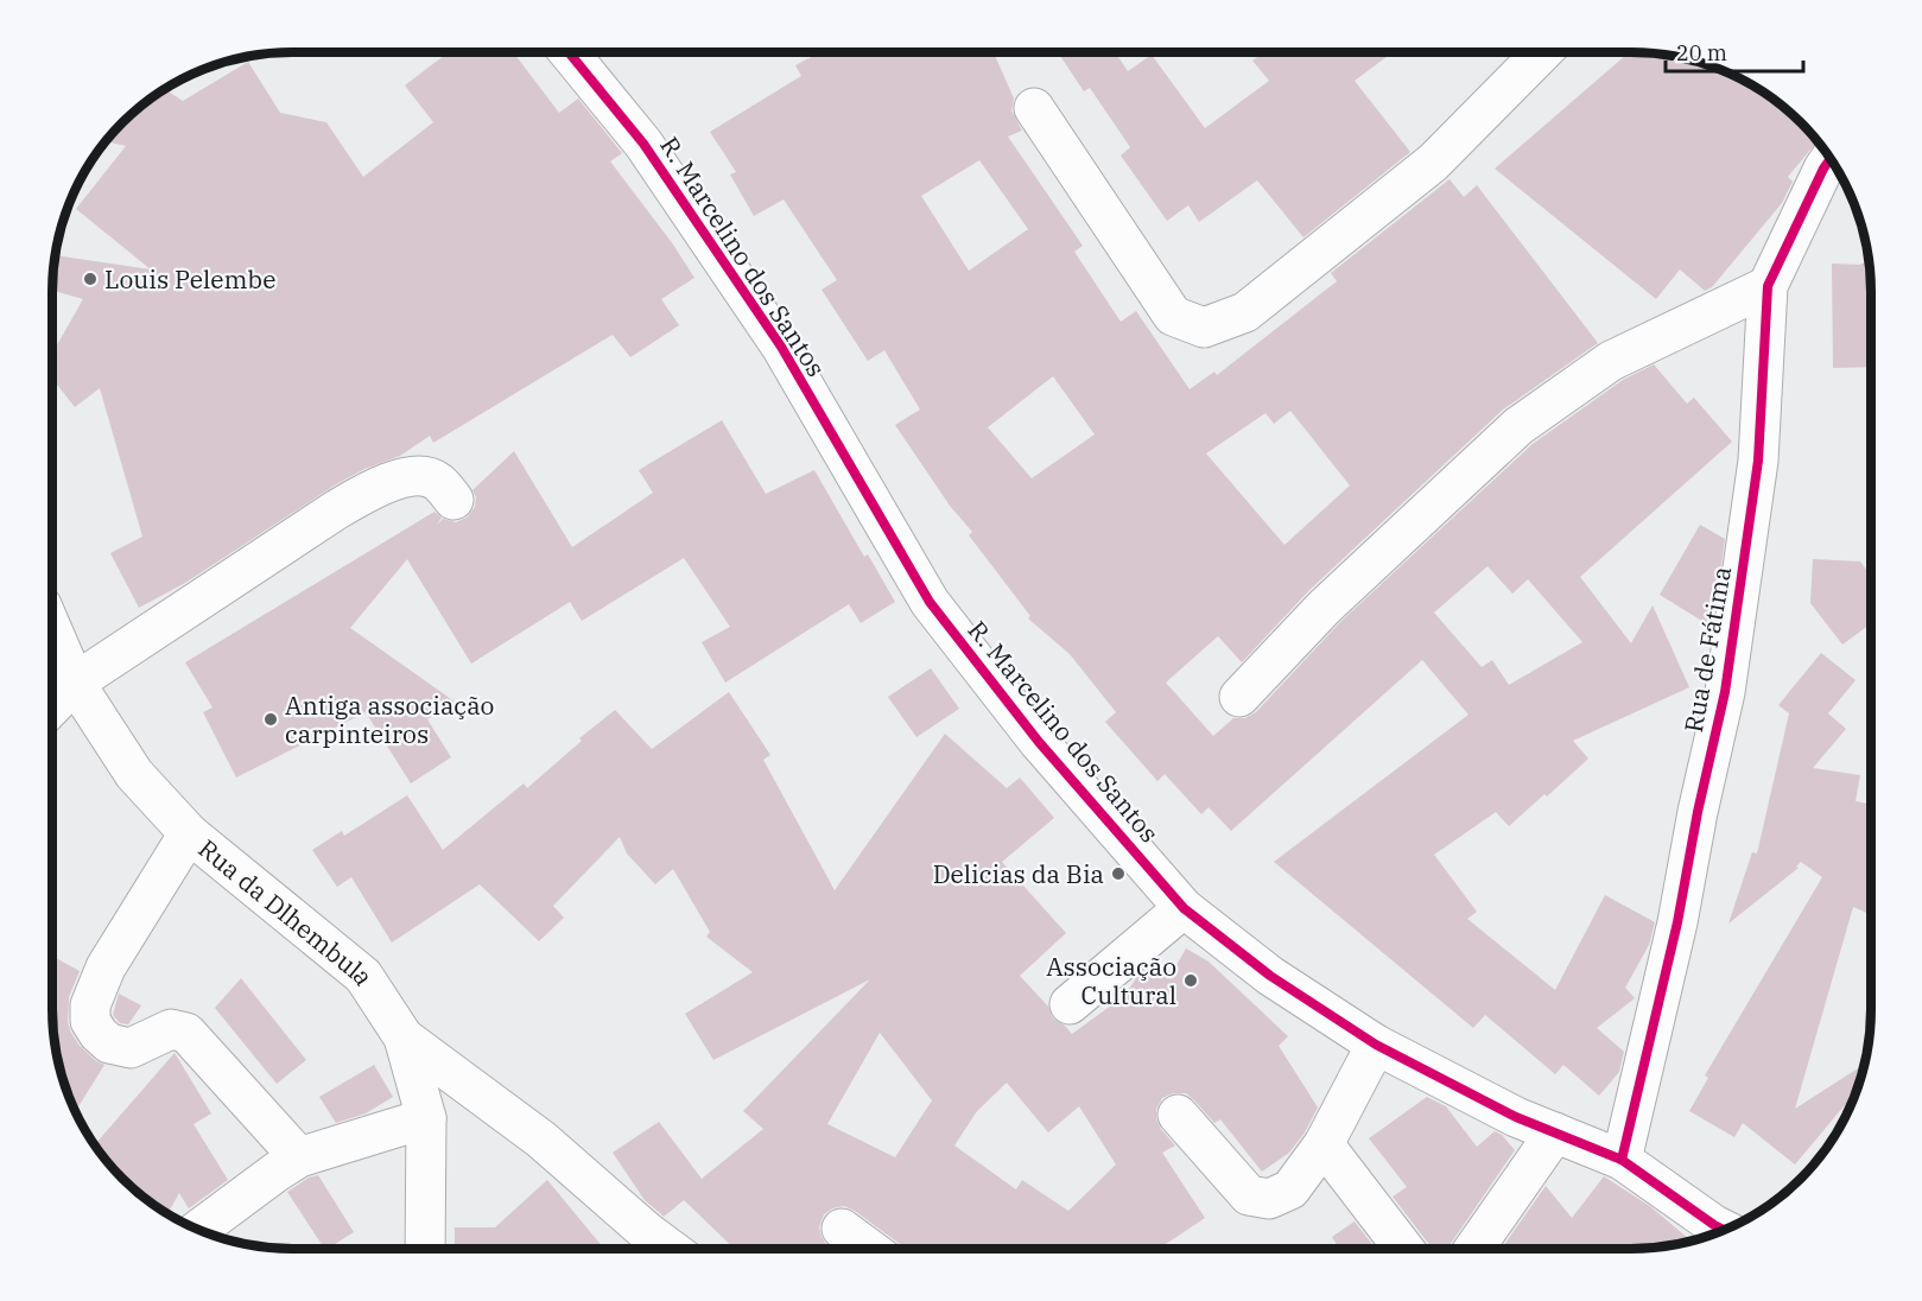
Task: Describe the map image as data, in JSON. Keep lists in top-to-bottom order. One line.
{"streets":{"street":["R. Marcelino dos Santos","Rua de Fátima","Rua da Dlhembula"]},"crossings":[["R. Marcelino dos Santos","Rua de Fátima"]],"places":["Louis Pelembe","Antiga associação carpinteiros","Delicias da Bia","Associação Cultural"],"scale_bar":"20 m"}
